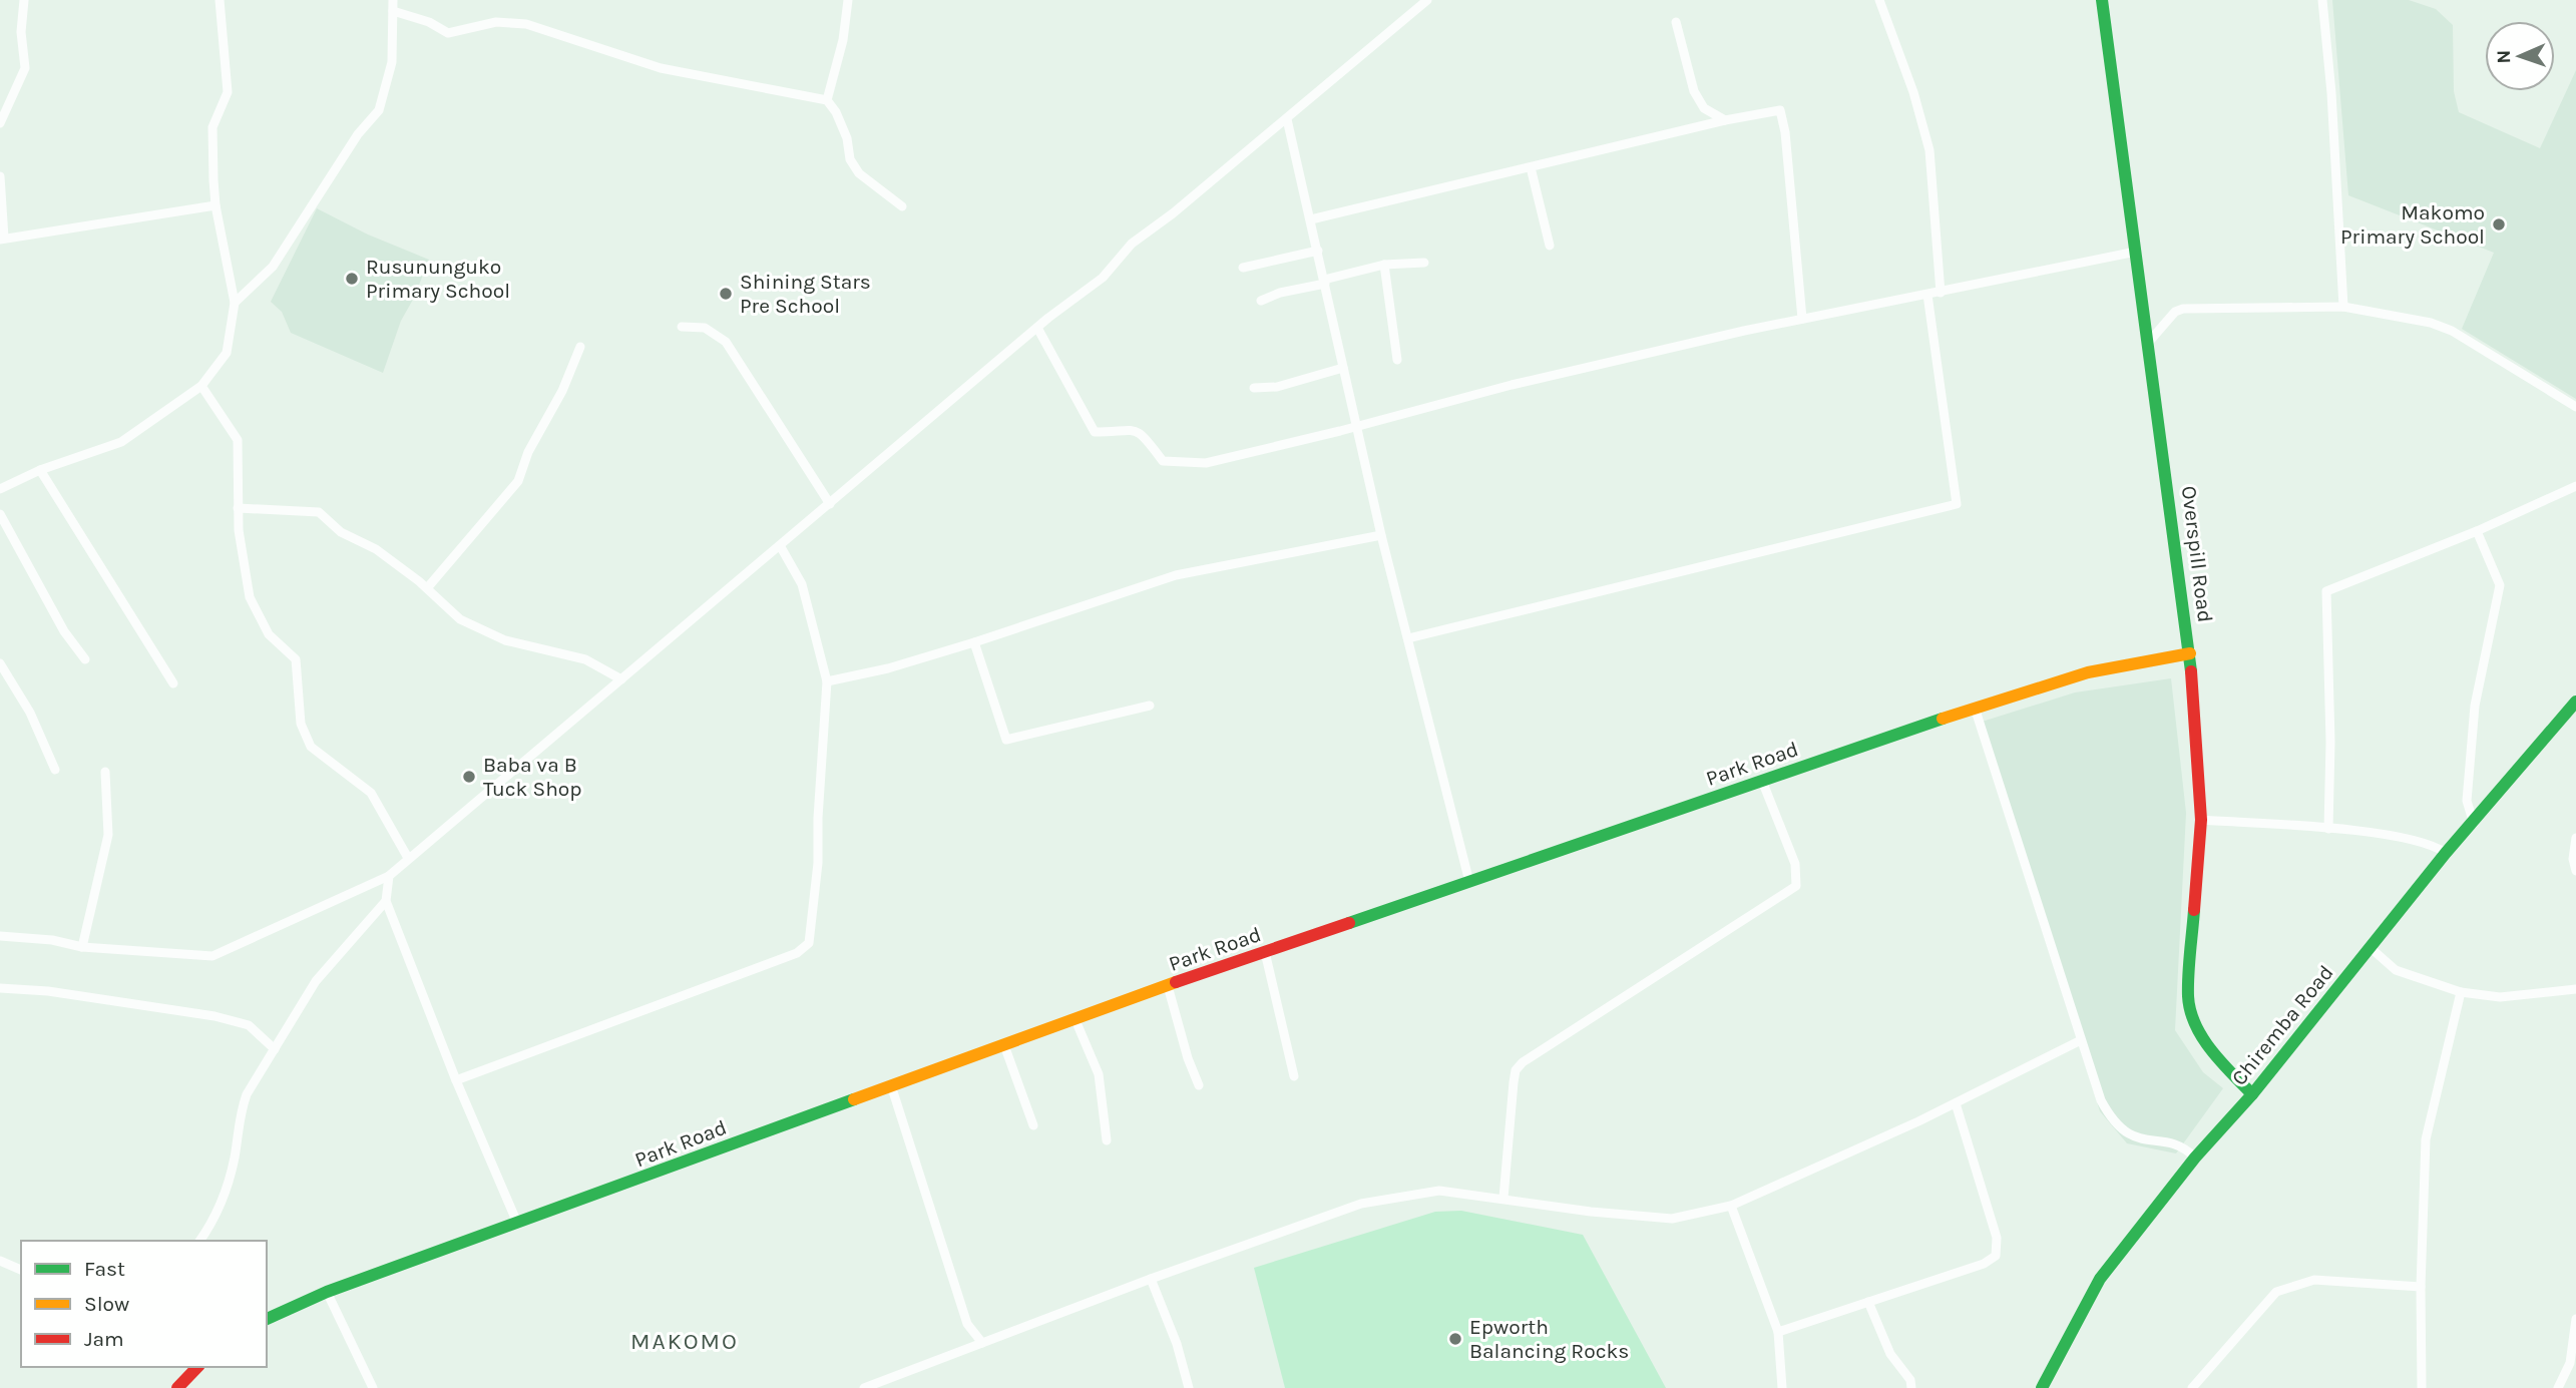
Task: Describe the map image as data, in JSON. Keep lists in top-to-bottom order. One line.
{"streets":{"street":["Overspill Road","Park Road","Chiremba Road"]},"crossings":[["Overspill Road","Park Road"],["Overspill Road","Chiremba Road"]],"districts":["MAKOMO"],"places":["Makomo Primary School","Rusununguko Primary School","Shining Stars Pre School","Baba va B Tuck Shop","Epworth Balancing Rocks"],"legend":["Fast","Slow","Jam"],"north":"left"}
